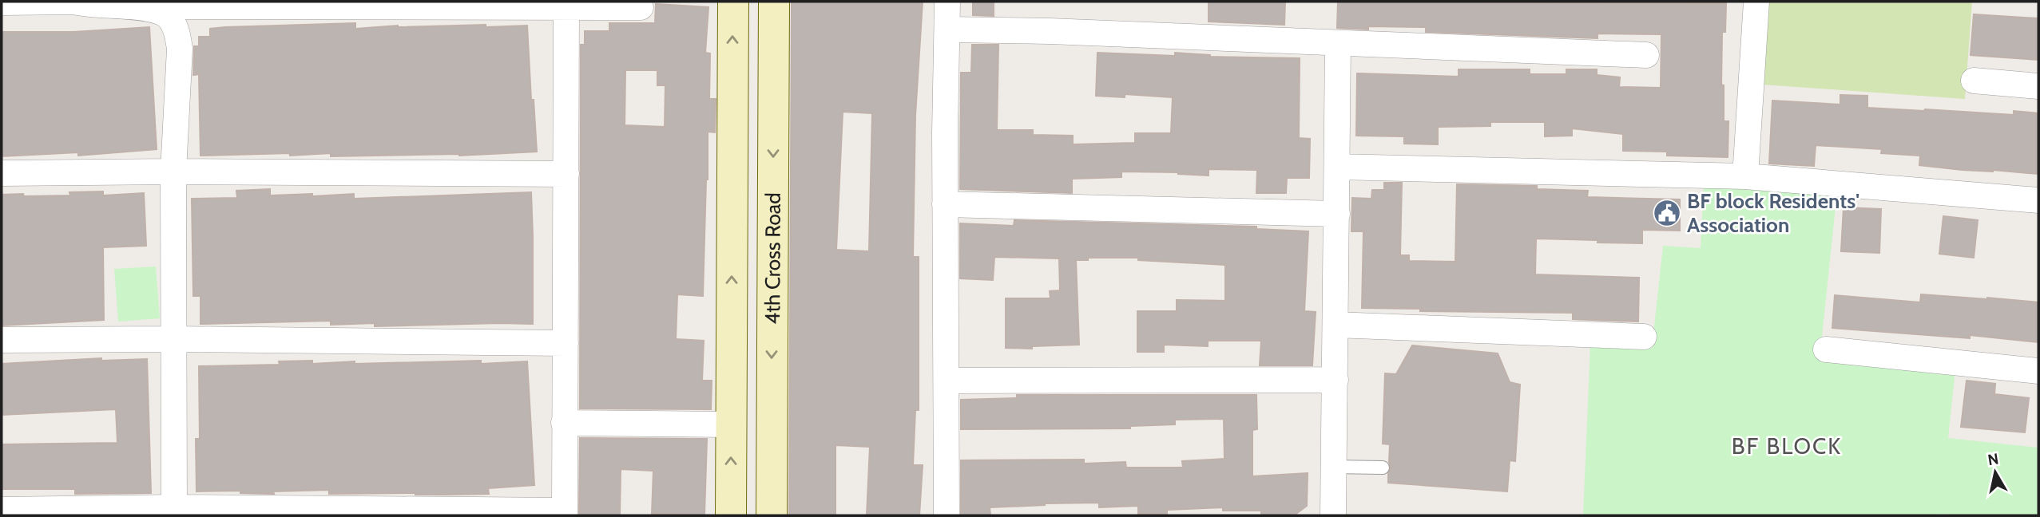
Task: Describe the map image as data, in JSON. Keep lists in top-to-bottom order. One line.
{"streets":{"street":["4th Cross Road"]},"districts":["BF BLOCK"],"places":{"public building":["BF block Residents' Association"]},"north":"top"}
